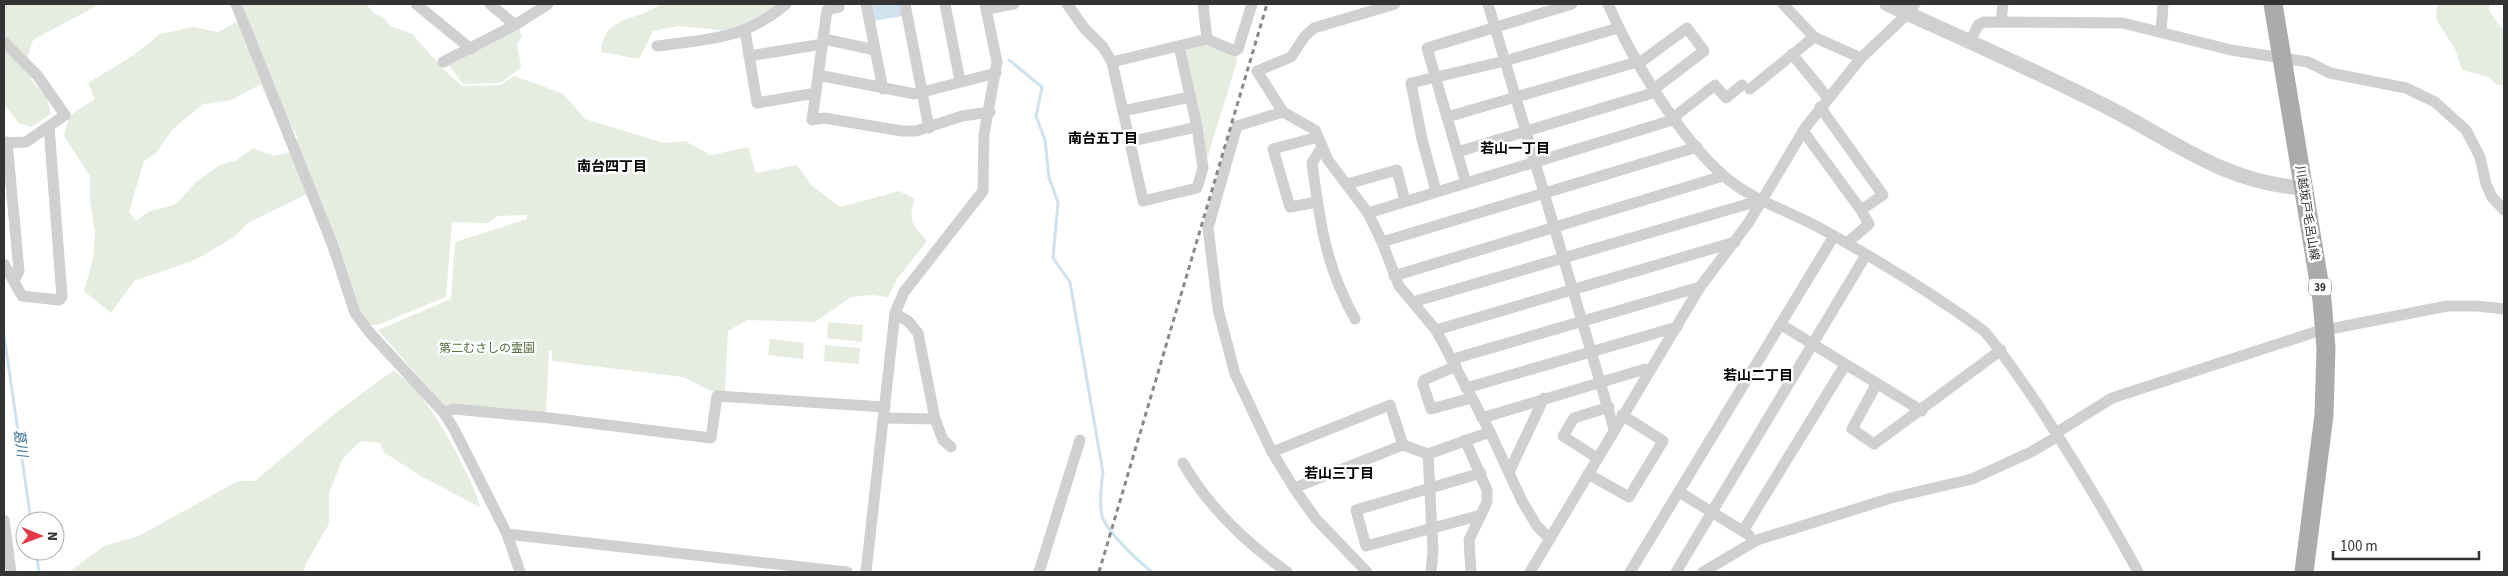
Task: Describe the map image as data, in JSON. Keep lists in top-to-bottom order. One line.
{"streets":{"main road":["川越坂戸毛呂山線","39"]},"districts":["南台五丁目","若山一丁目","南台四丁目","若山二丁目","若山三丁目"],"water":["葛川"],"parks":["第二むさしの霊園"],"scale_bar":"100 m","north":"right"}
